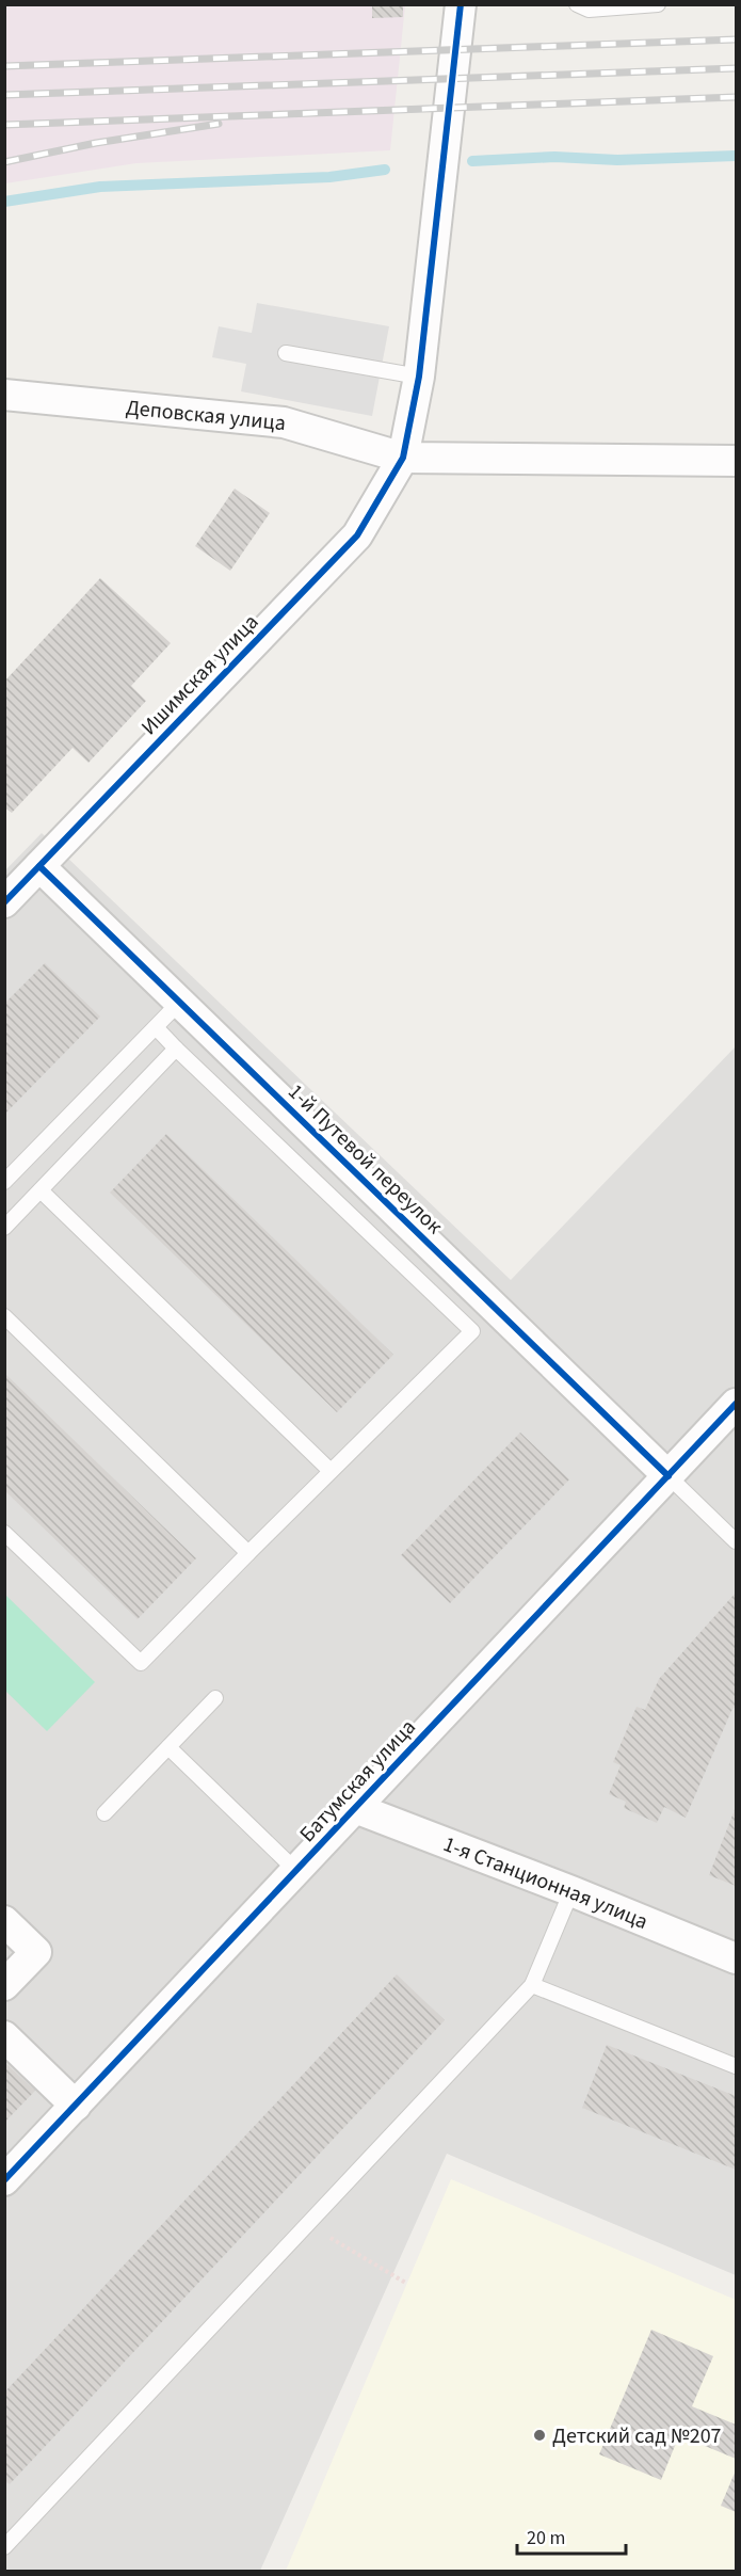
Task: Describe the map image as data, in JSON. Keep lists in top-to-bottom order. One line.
{"streets":{"street":["Деповская улица","Ишимская улица","1-й Путевой переулок","Батумская улица","1-я Станционная улица"]},"crossings":[["Деповская улица","Ишимская улица"],["Ишимская улица","1-й Путевой переулок"],["1-й Путевой переулок","Батумская улица"],["Батумская улица","1-я Станционная улица"]],"places":["Детский сад №207"],"scale_bar":"20 m"}
